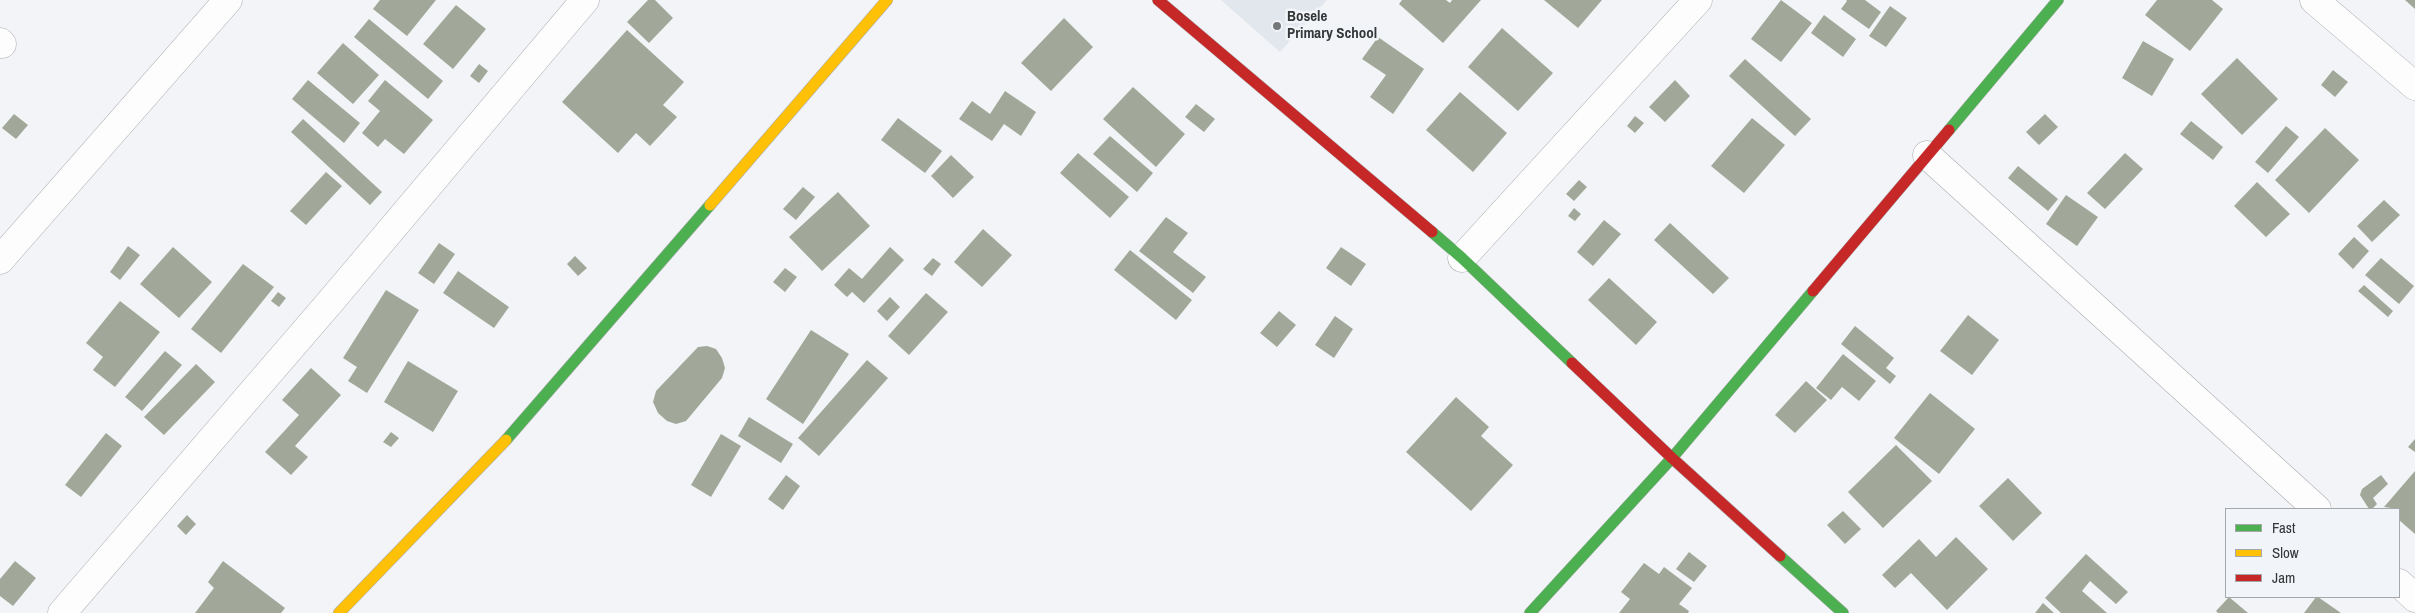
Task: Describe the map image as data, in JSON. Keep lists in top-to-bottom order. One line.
{"places":["Bosele Primary School"],"legend":["Fast","Slow","Jam"]}
